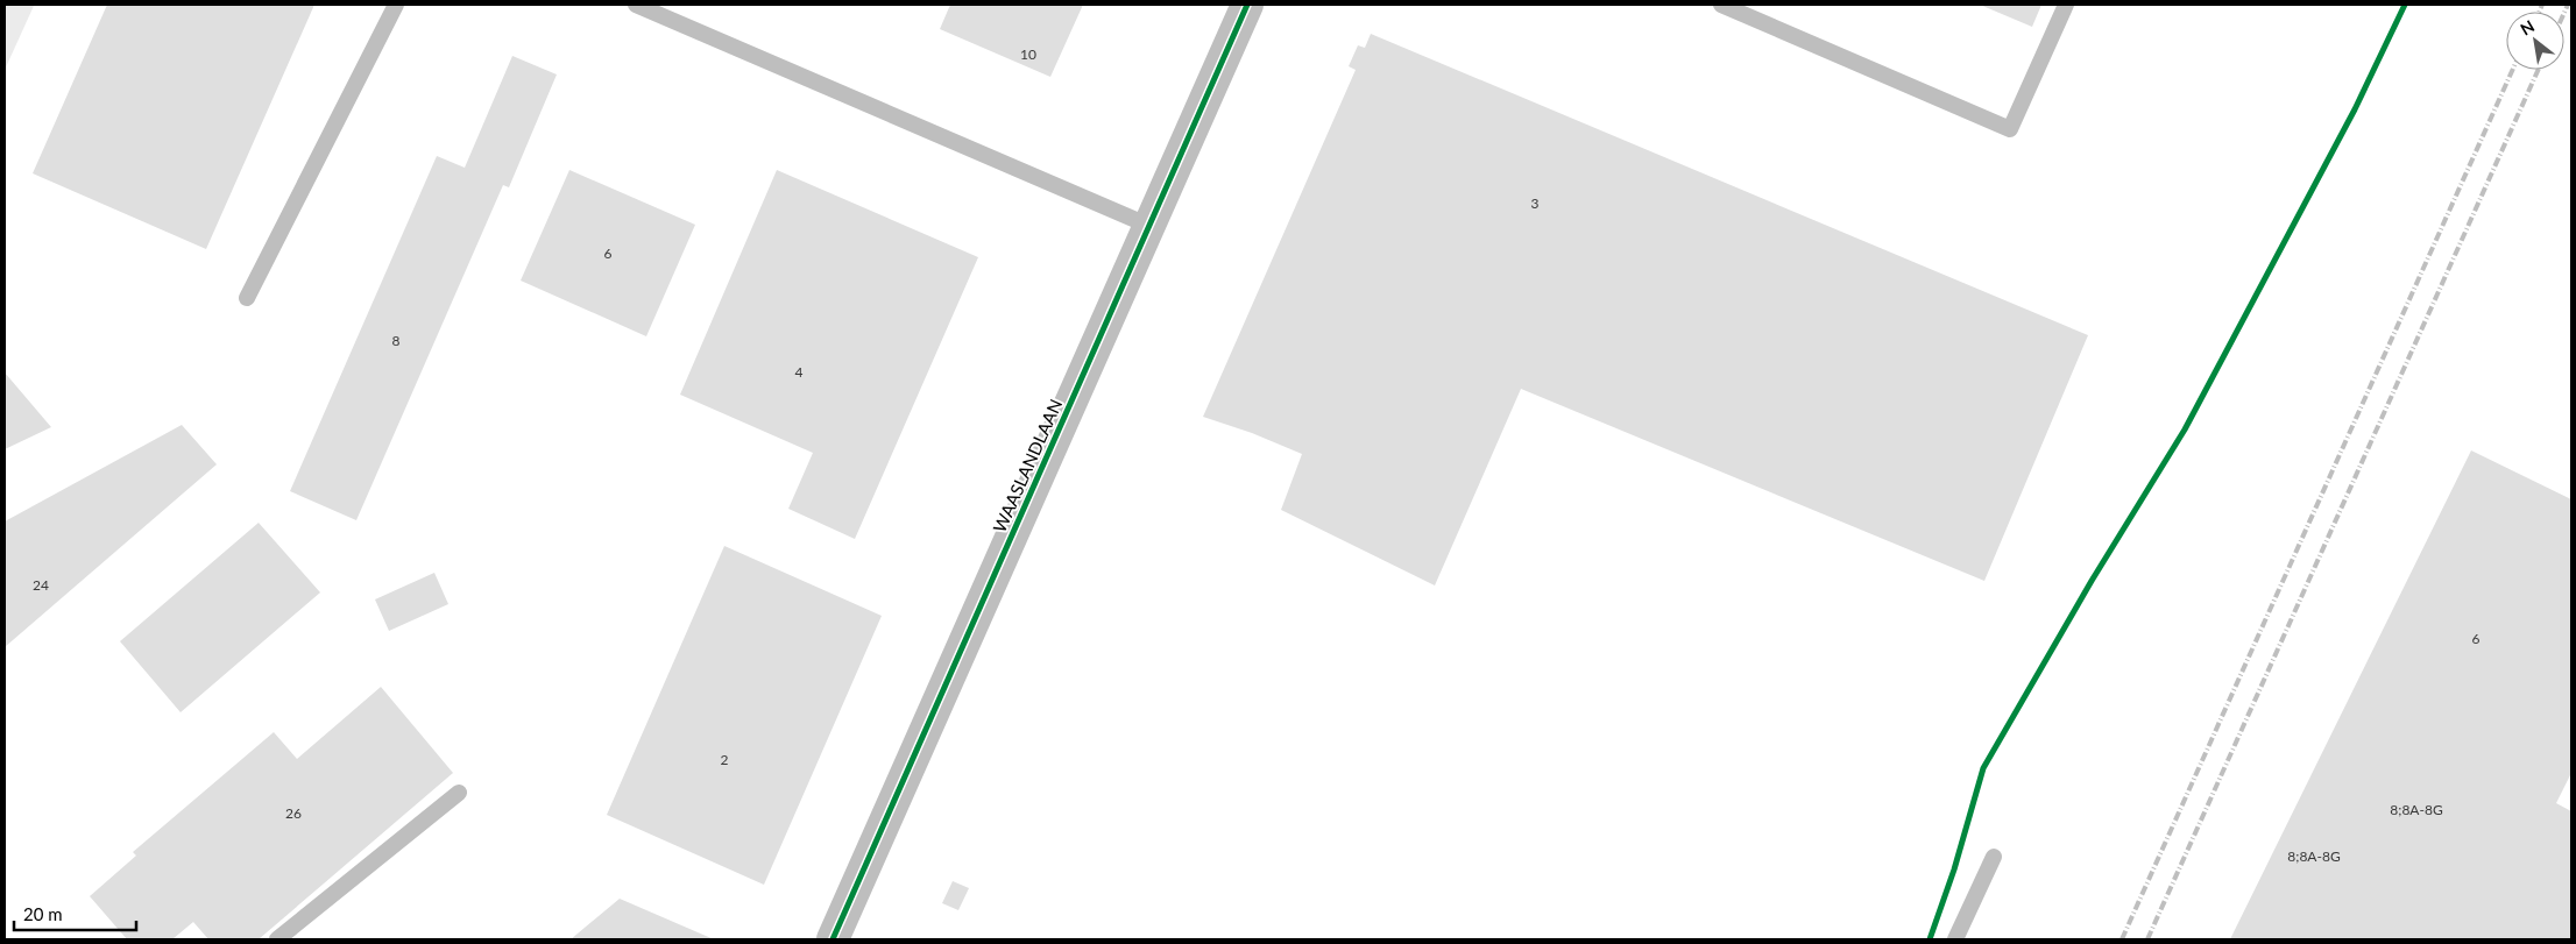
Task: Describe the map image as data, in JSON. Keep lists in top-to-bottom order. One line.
{"streets":{"street":["WAASLANDLAAN"]},"house_numbers":["10","3","6","8","4","24","6","2","8;8A-8G","26","8;8A-8G"],"scale_bar":"20 m","north":"top left"}
